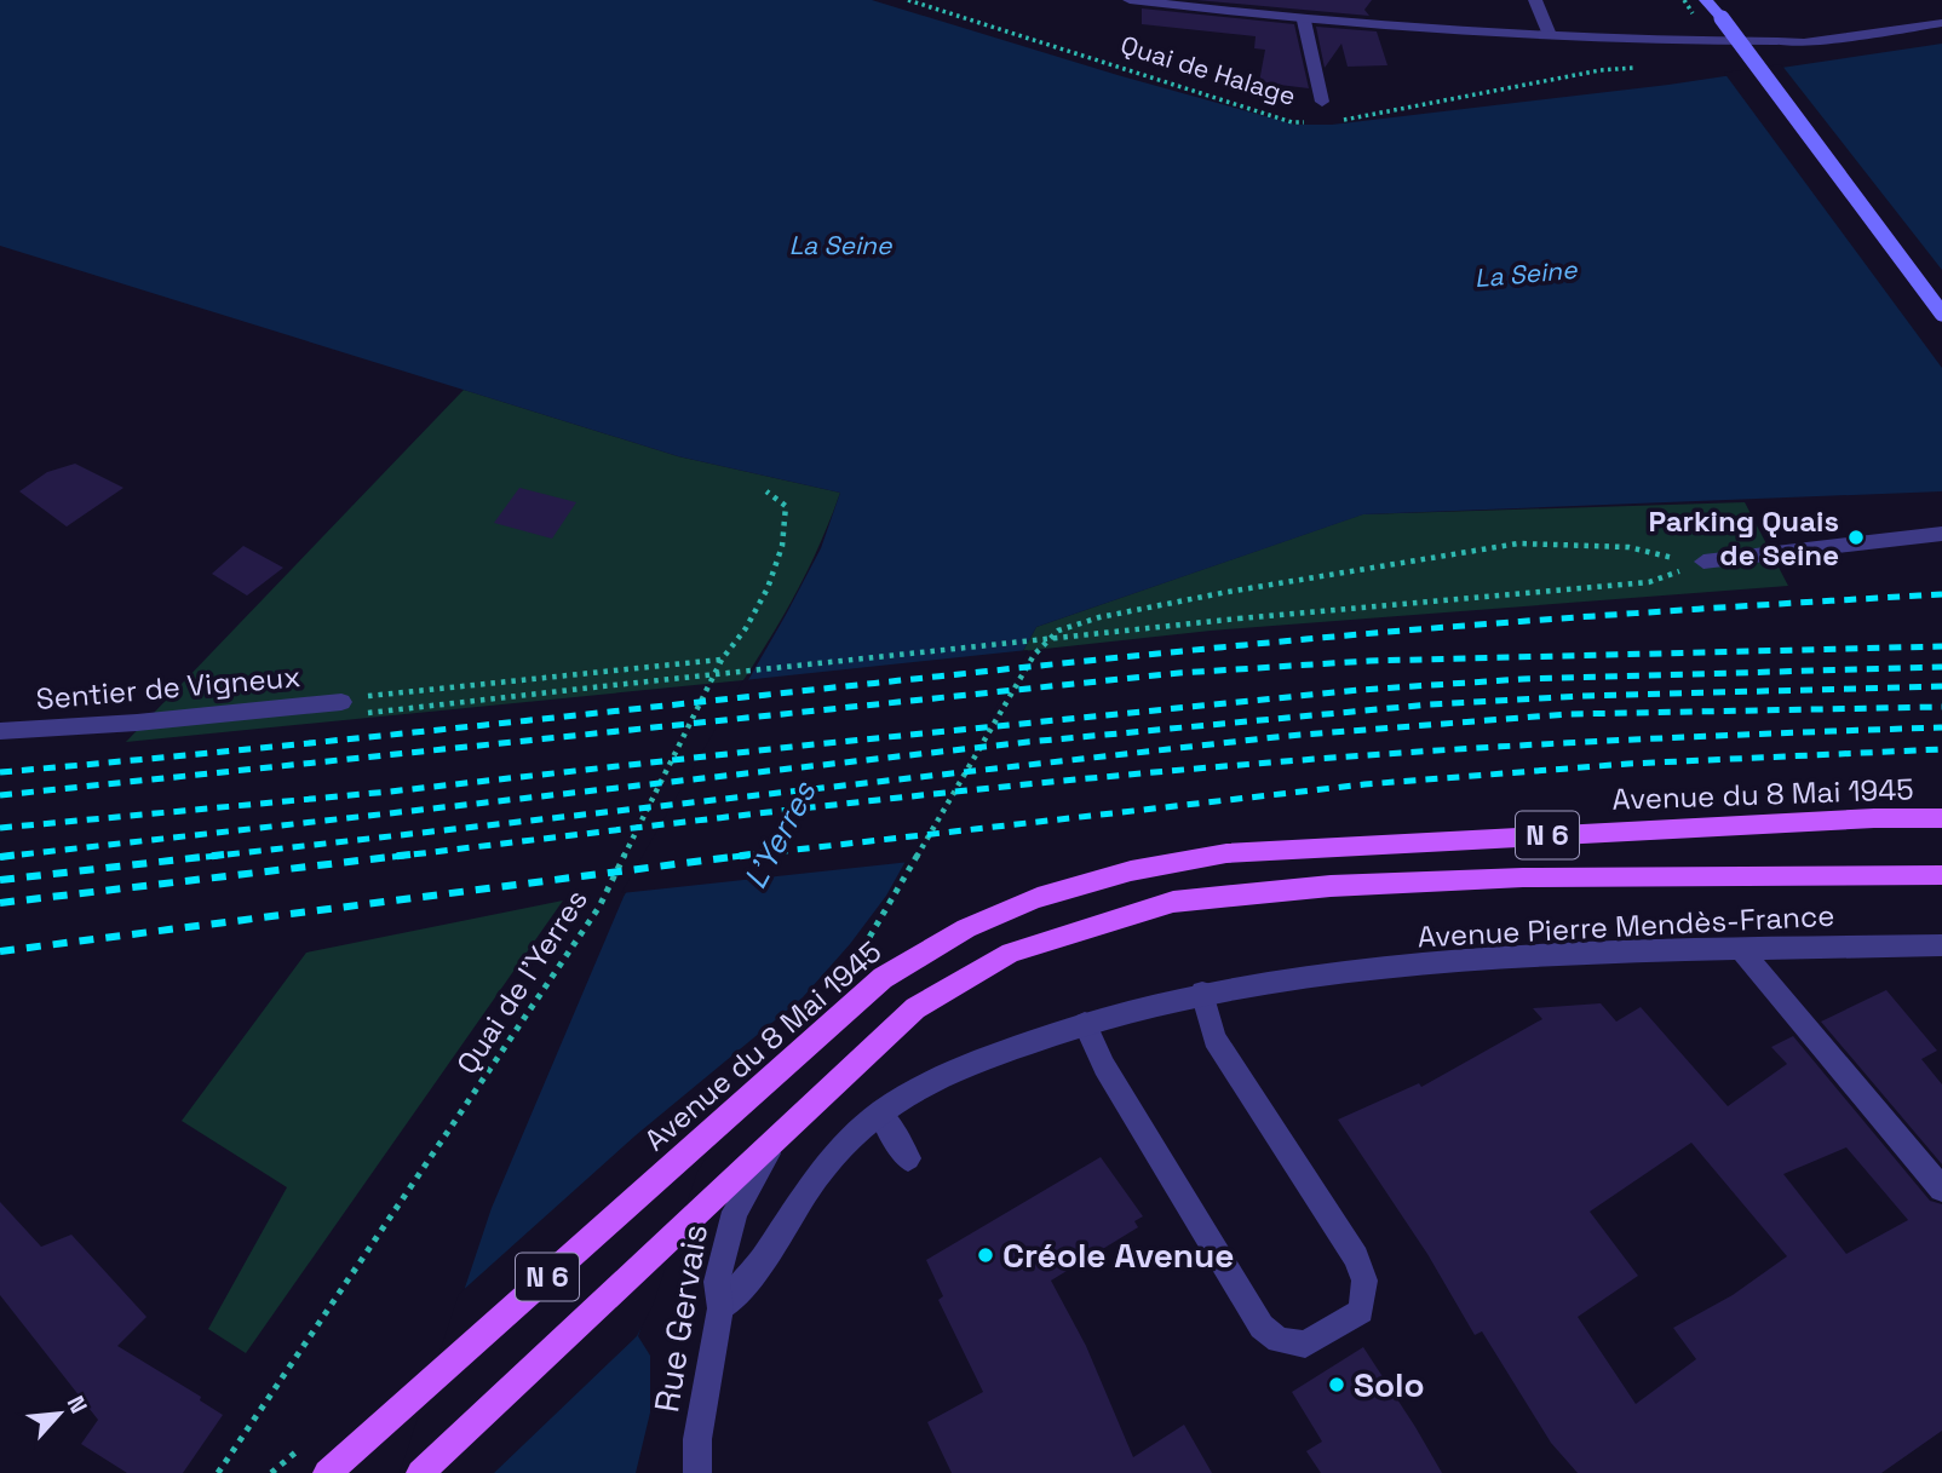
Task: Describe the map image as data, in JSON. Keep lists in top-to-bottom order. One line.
{"streets":{"main road":["Avenue du 8 Mai 1945","N 6"],"street":["Quai de Halage","Sentier de Vigneux","Avenue Pierre Mendès-France","Rue Gervais"],"path":["Quai de l'Yerres"]},"crossings":[["N 6","Rue Gervais"],["Avenue Pierre Mendès-France","Rue Gervais"]],"water":["La Seine","L'Yerres"],"places":["Parking Quais de Seine","Créole Avenue","Solo"],"north":"top right"}
